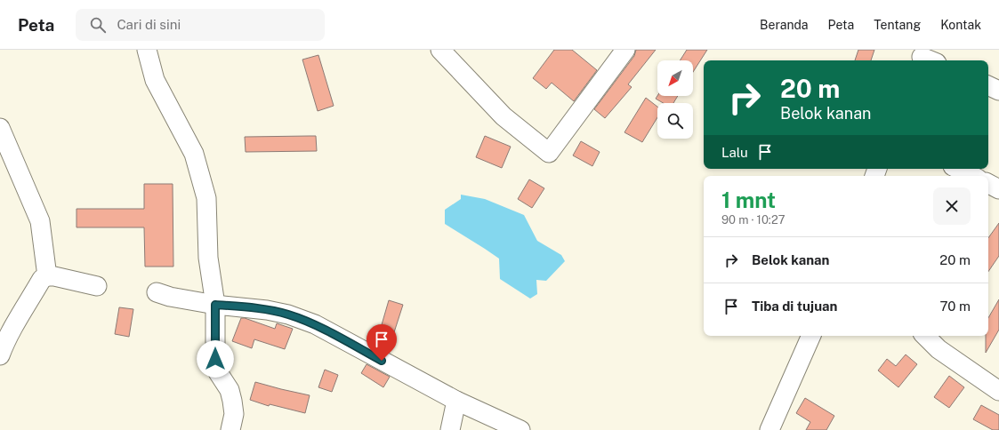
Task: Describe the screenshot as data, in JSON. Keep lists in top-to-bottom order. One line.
{"north":"bottom left","page":{"header":"Peta","search":"Cari di sini","nav":["Beranda","Peta","Tentang","Kontak"],"turn":["20 m","Belok kanan"],"then":"Lalu","heading":["1 mnt","90 m · 10:27"],"list":[{"name":"Belok kanan","value":"20 m"},{"name":"Tiba di tujuan","value":"70 m"}]}}
